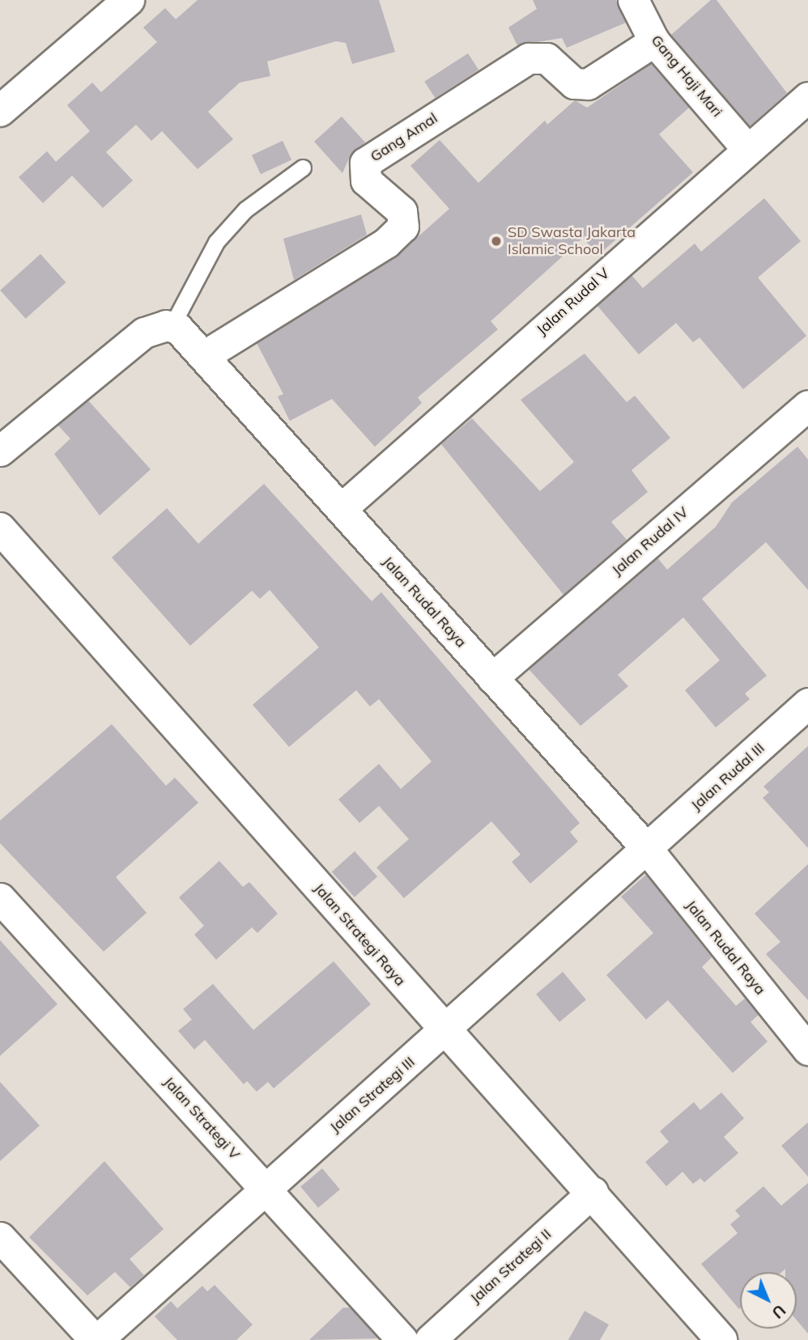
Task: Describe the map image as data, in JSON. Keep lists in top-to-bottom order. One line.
{"streets":{"street":["Gang Haji Mari","Gang Amal","Jalan Rudal V","Jalan Rudal IV","Jalan Rudal Raya","Jalan Rudal III","Jalan Strategi Raya","Jalan Strategi III","Jalan Strategi V","Jalan Strategi II"]},"crossings":[["Gang Haji Mari","Gang Amal"],["Gang Haji Mari","Jalan Rudal V"],["Gang Amal","Jalan Rudal Raya"],["Jalan Rudal V","Jalan Rudal Raya"],["Jalan Rudal IV","Jalan Rudal Raya"],["Jalan Rudal Raya","Jalan Rudal III"],["Jalan Rudal Raya","Jalan Strategi III"],["Jalan Rudal III","Jalan Strategi III"],["Jalan Strategi Raya","Jalan Strategi III"],["Jalan Strategi Raya","Jalan Strategi II"],["Jalan Strategi III","Jalan Strategi V"]],"places":["SD Swasta Jakarta Islamic School"],"north":"bottom right"}
